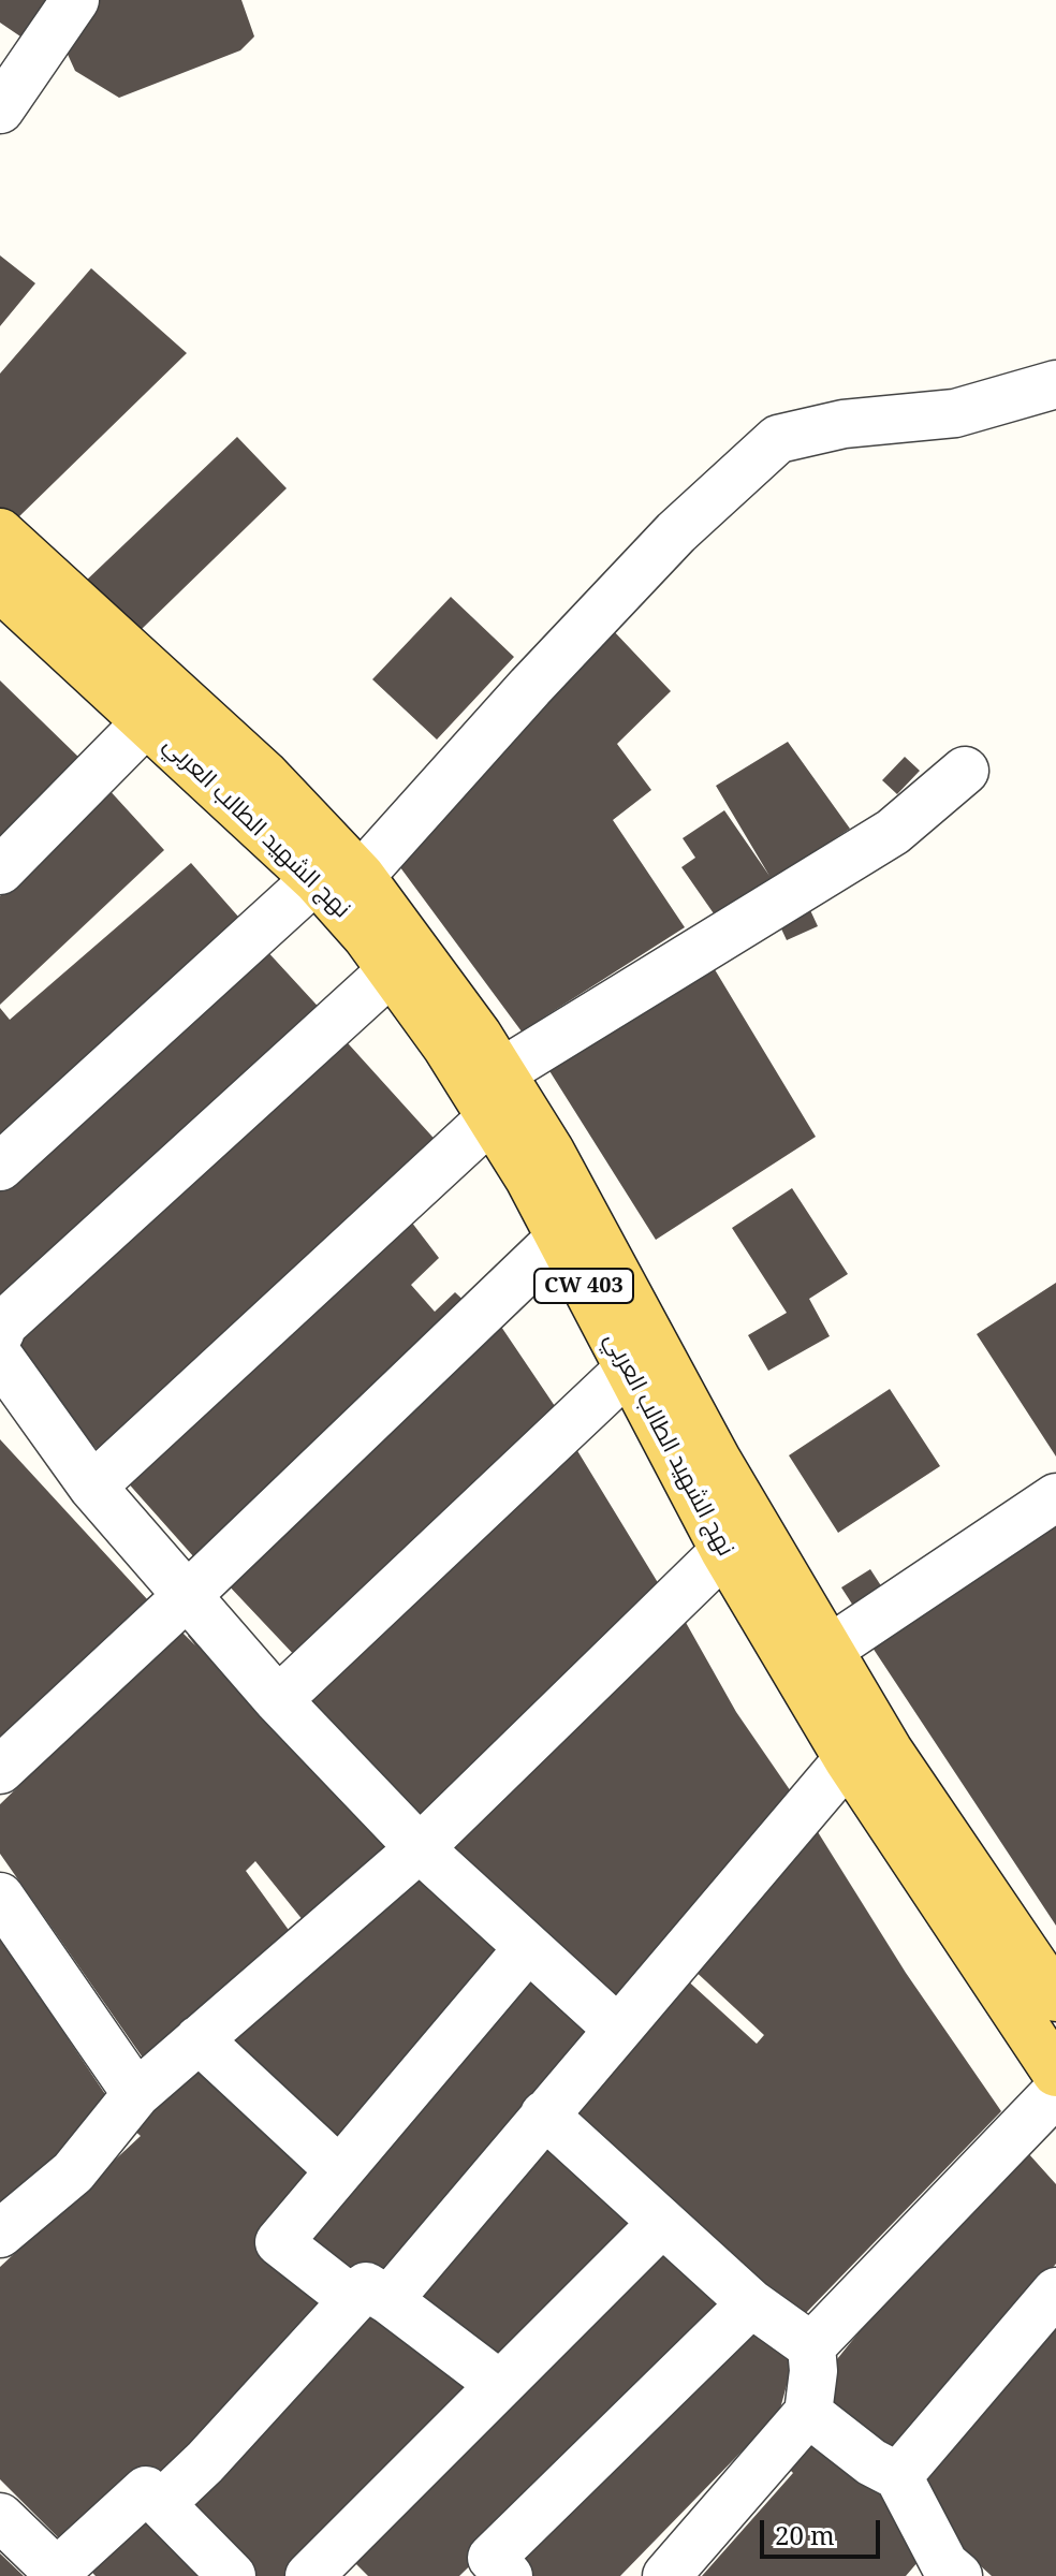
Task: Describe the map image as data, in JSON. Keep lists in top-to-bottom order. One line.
{"streets":{"main road":["نهج الشهيد الطالب العربي","CW 403"]},"scale_bar":"20 m"}
